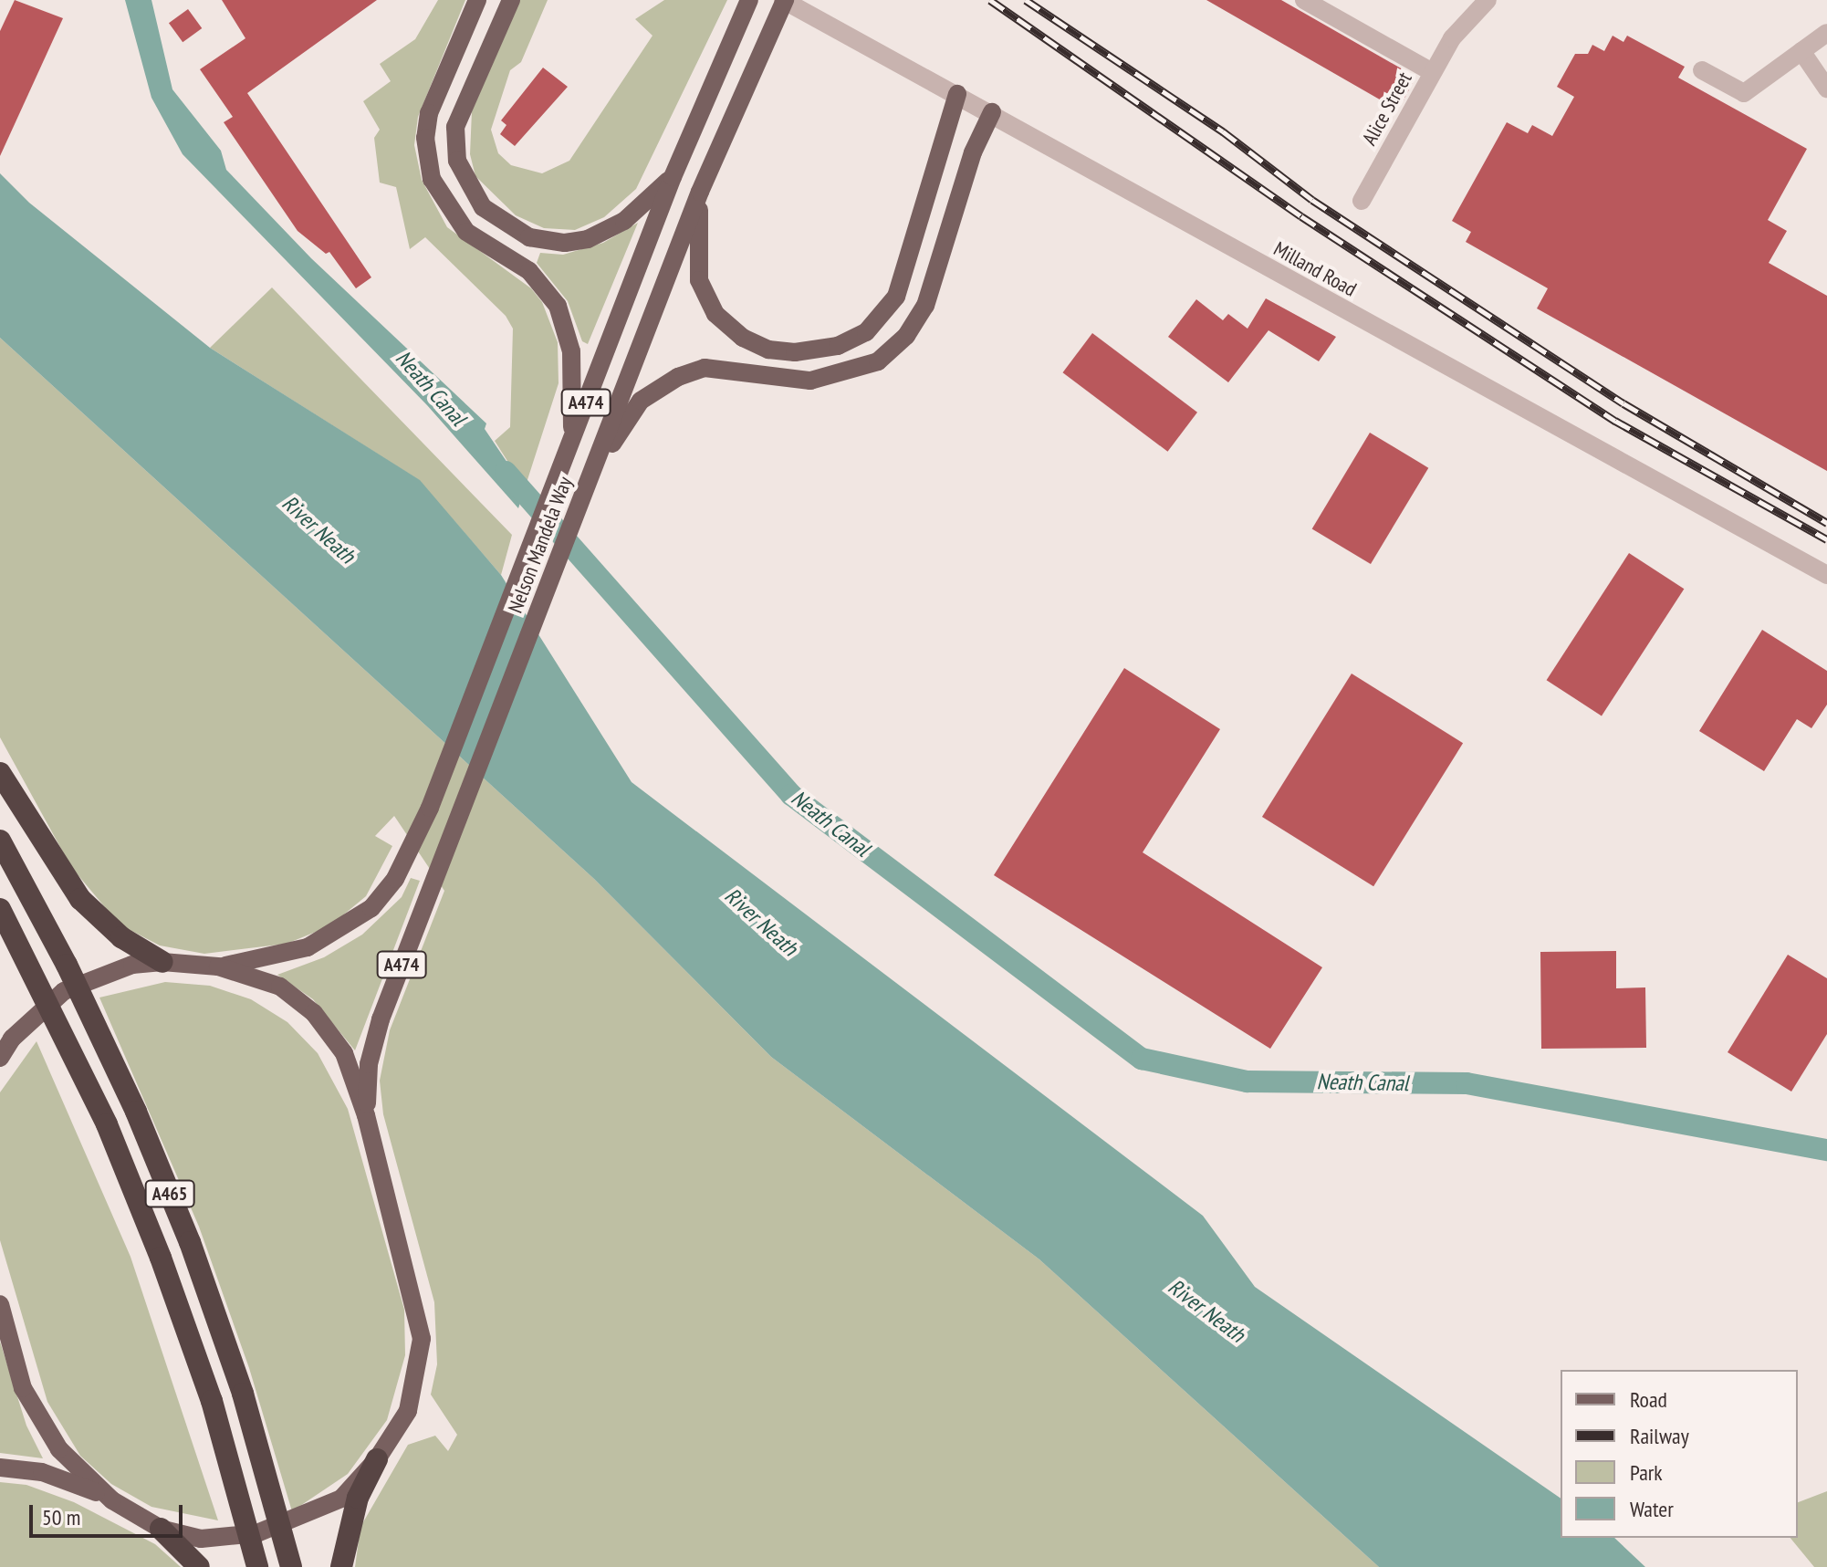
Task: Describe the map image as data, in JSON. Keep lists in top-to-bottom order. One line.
{"streets":{"highway":["A465"],"main road":["A474","Nelson Mandela Way"],"street":["Alice Street","Milland Road"]},"crossings":[["Milland Road","Nelson Mandela Way"]],"water":["Neath Canal","River Neath"],"legend":["Road","Railway","Park","Water"],"scale_bar":"50 m"}
